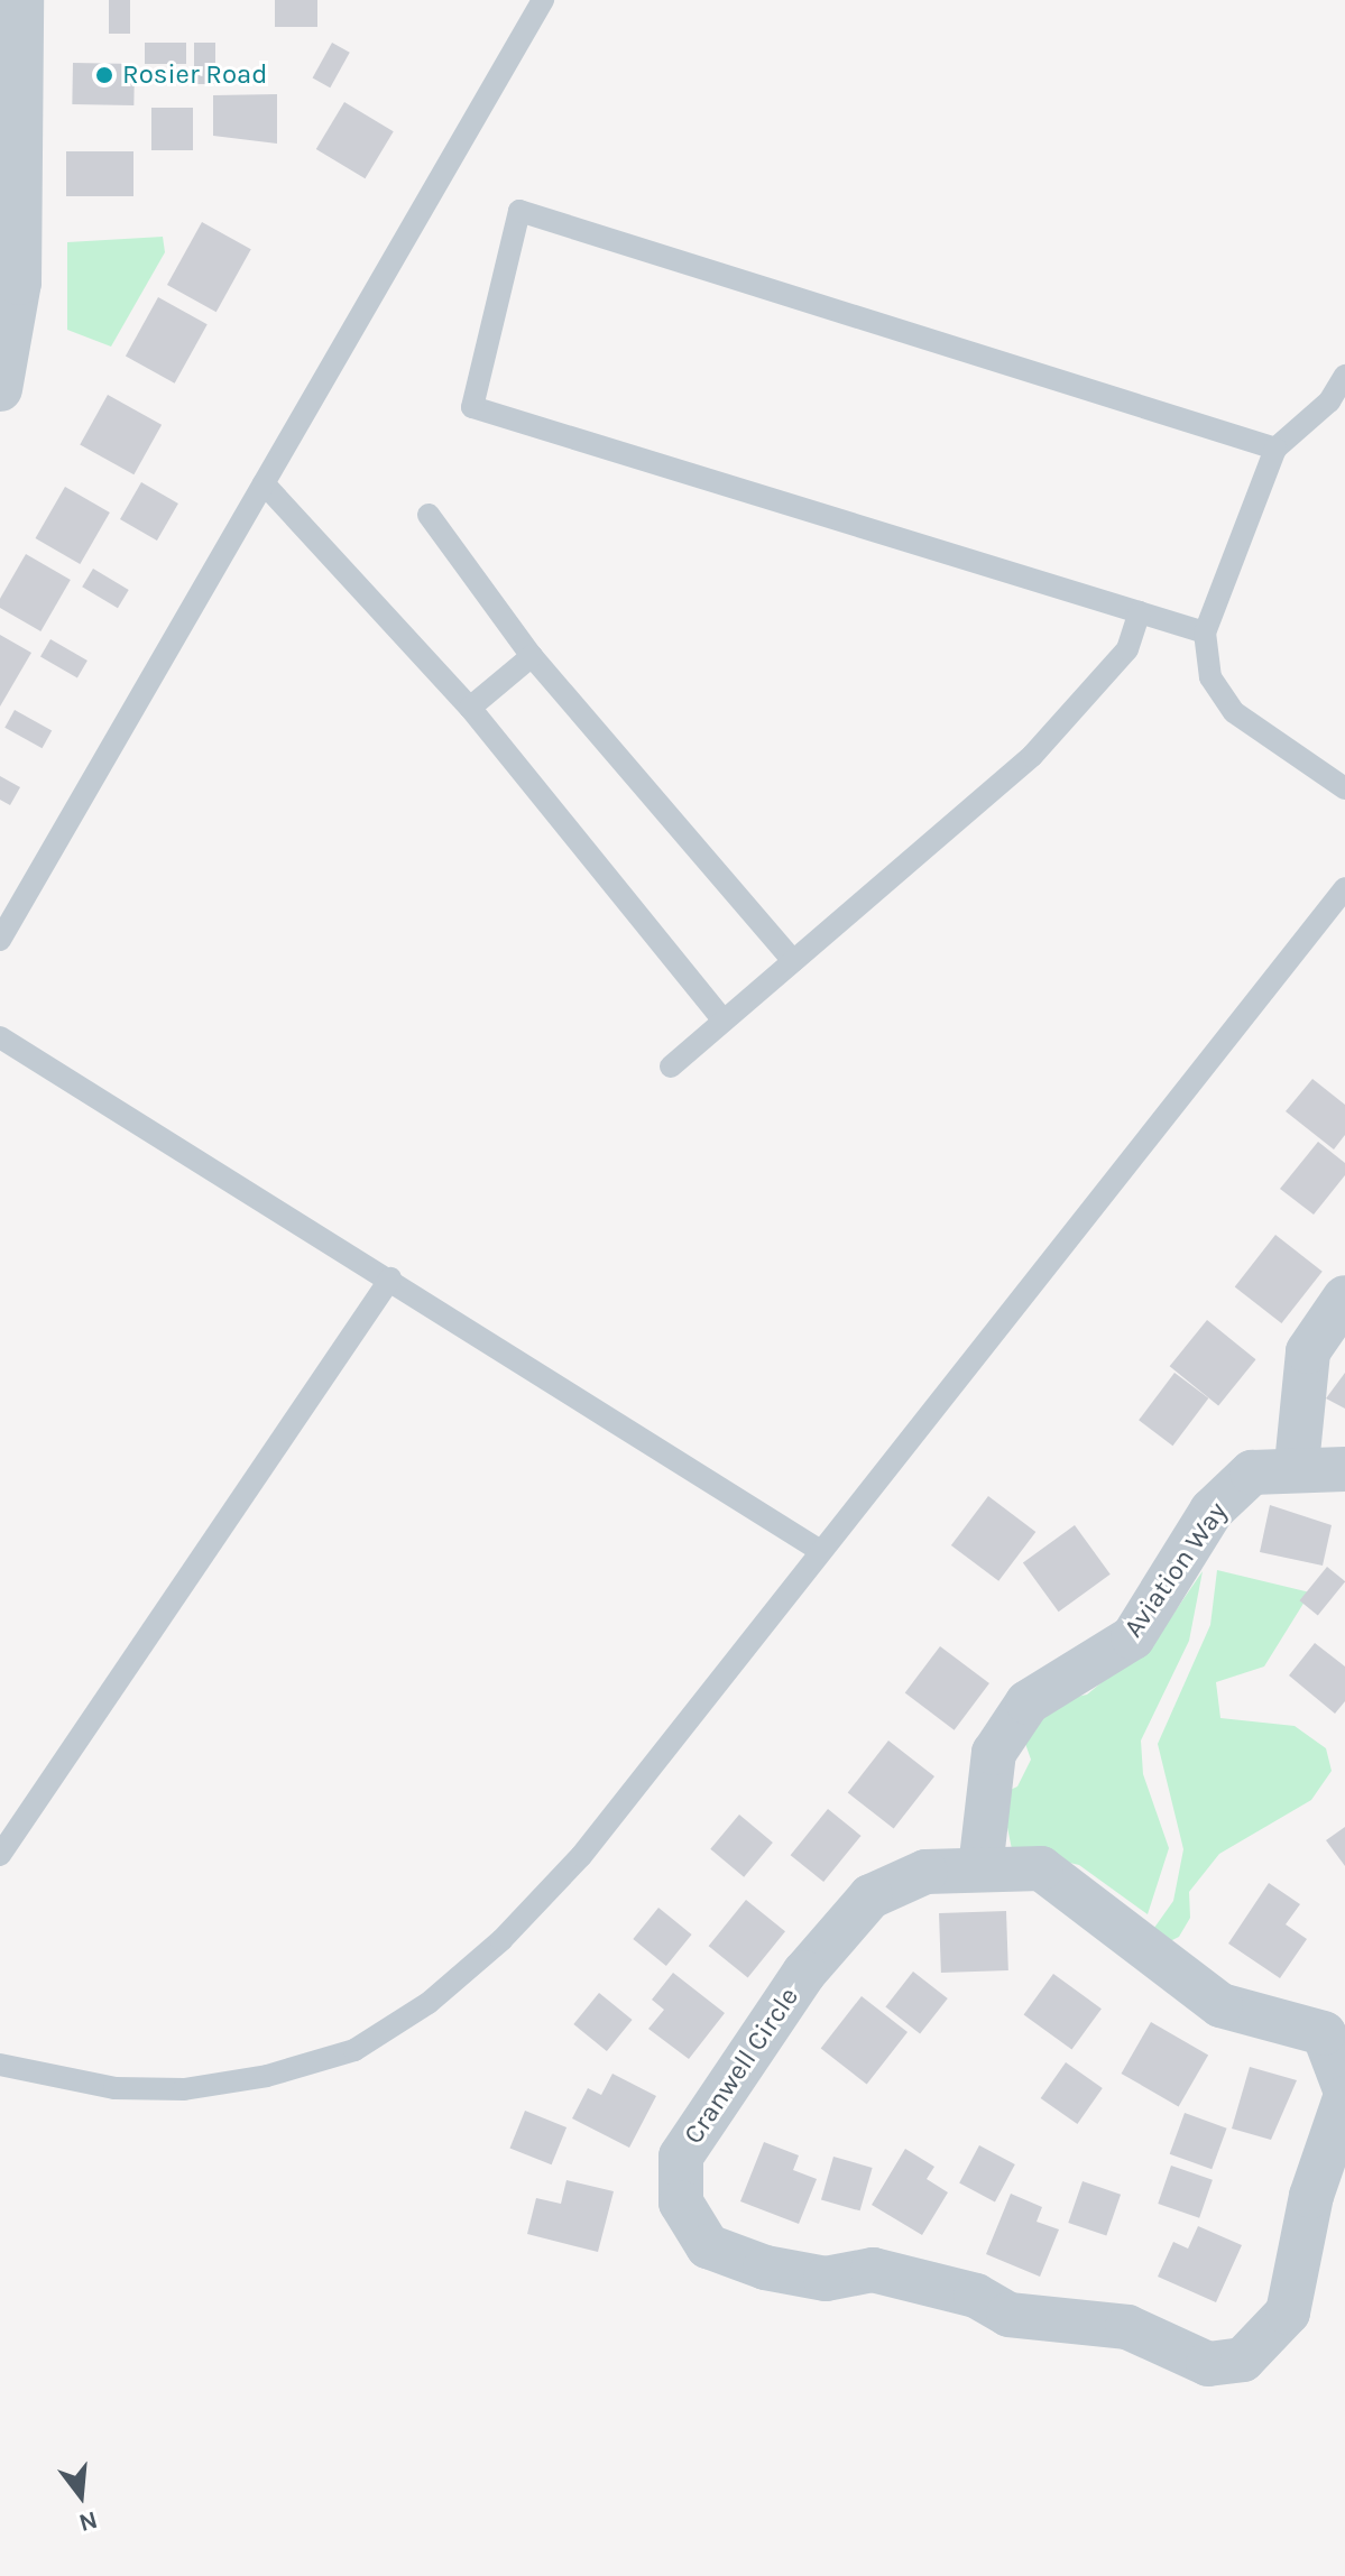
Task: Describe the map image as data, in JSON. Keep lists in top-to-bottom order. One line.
{"streets":{"street":["Aviation Way","Cranwell Circle"]},"crossings":[["Aviation Way","Cranwell Circle"]],"places":["Rosier Road"],"north":"bottom"}
